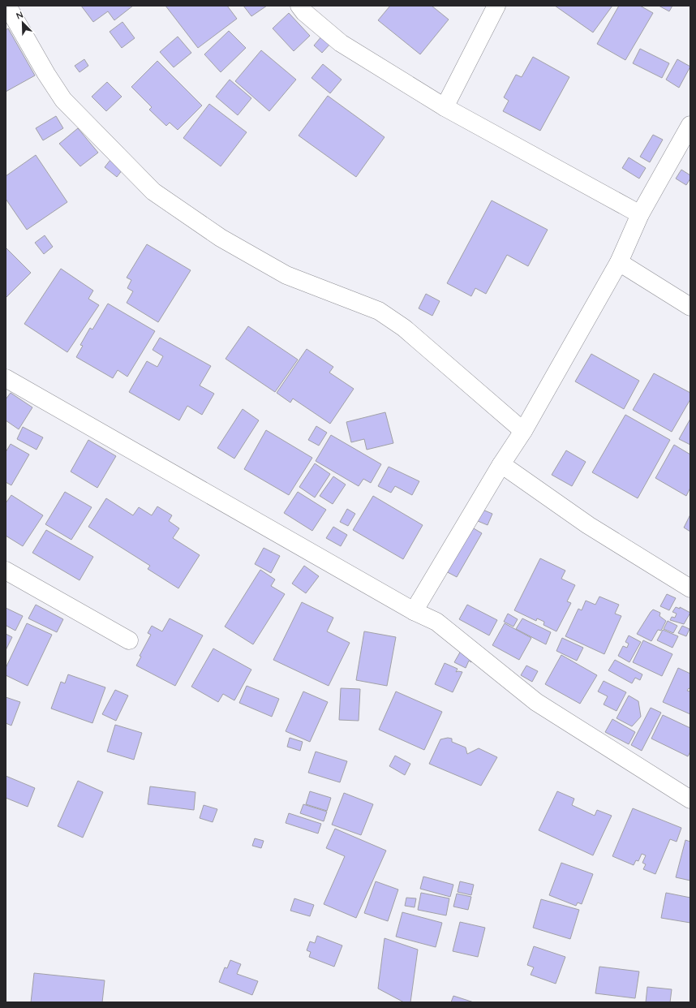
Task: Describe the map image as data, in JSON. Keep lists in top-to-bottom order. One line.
{"north":"top left"}
